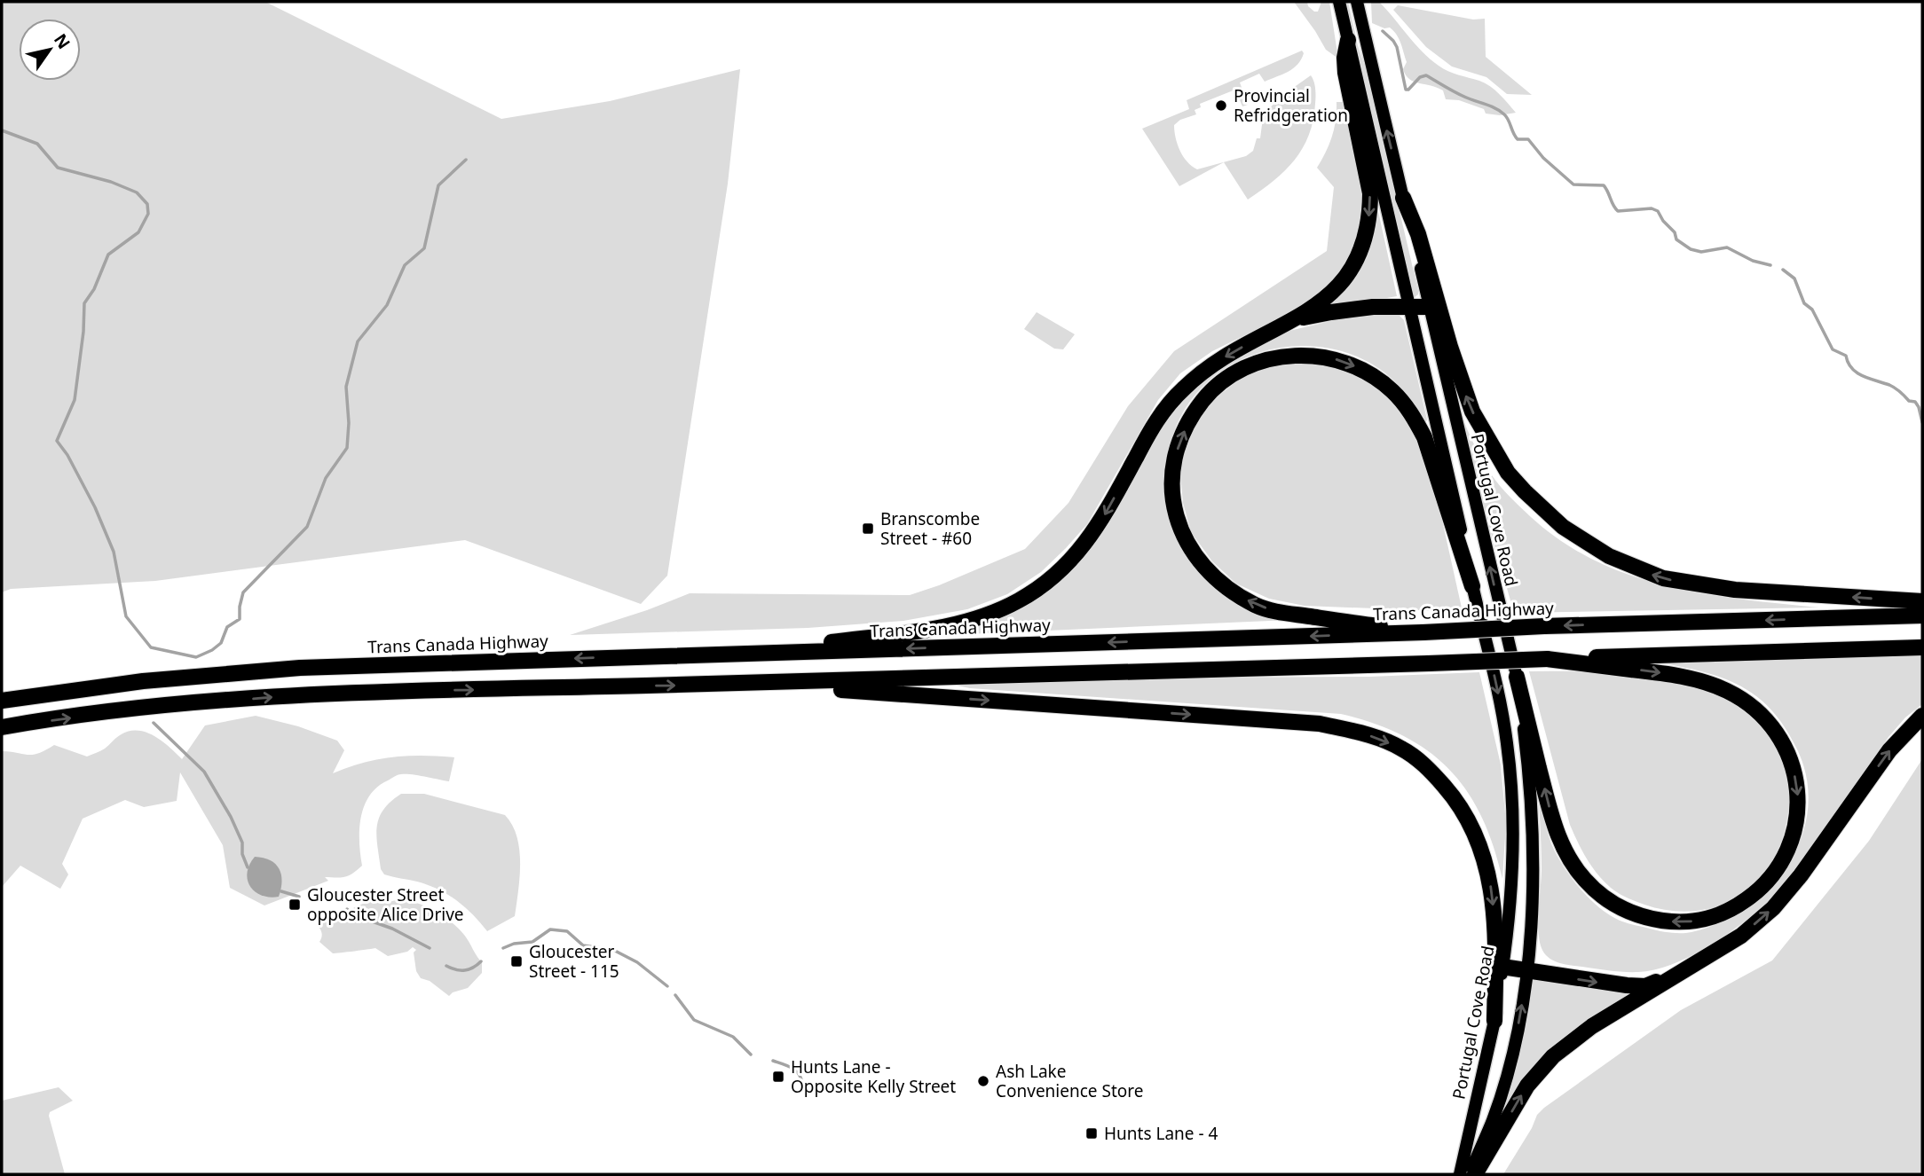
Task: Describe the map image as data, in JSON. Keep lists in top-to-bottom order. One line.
{"streets":{"highway":["Trans Canada Highway"],"main road":["Portugal Cove Road"]},"places":{"other":["Provincial Refridgeration","Ash Lake Convenience Store"],"transit":["Branscombe Street - #60","Gloucester Street opposite Alice Drive","Gloucester Street - 115","Hunts Lane - Opposite Kelly Street","Hunts Lane - 4"]},"north":"top right"}
